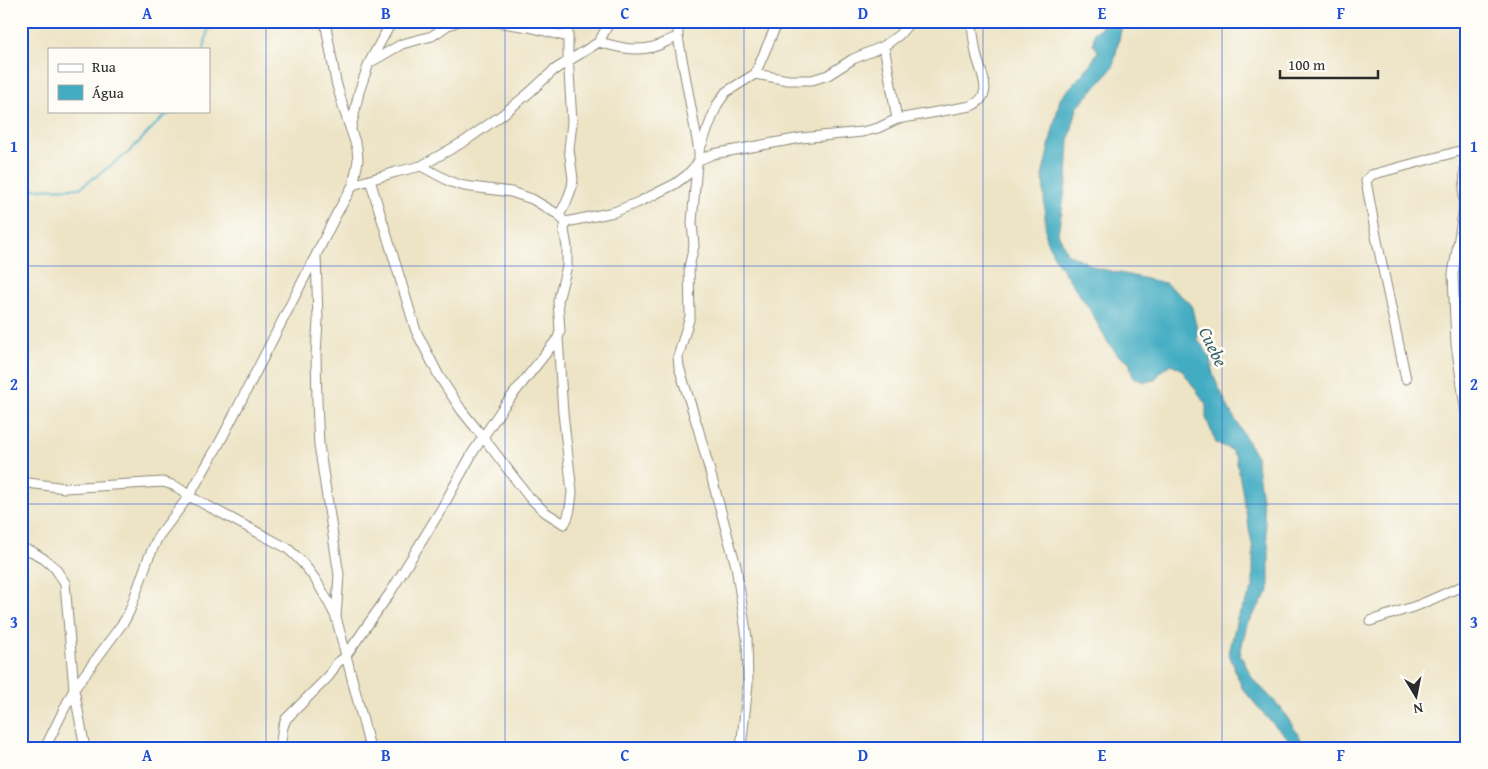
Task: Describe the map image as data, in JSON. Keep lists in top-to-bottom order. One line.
{"water":["Cuebe"],"legend":["Rua","Água"],"scale_bar":"100 m","north":"bottom","grid":{"columns":["A","B","C","D","E","F"],"rows":["1","2","3"]}}
